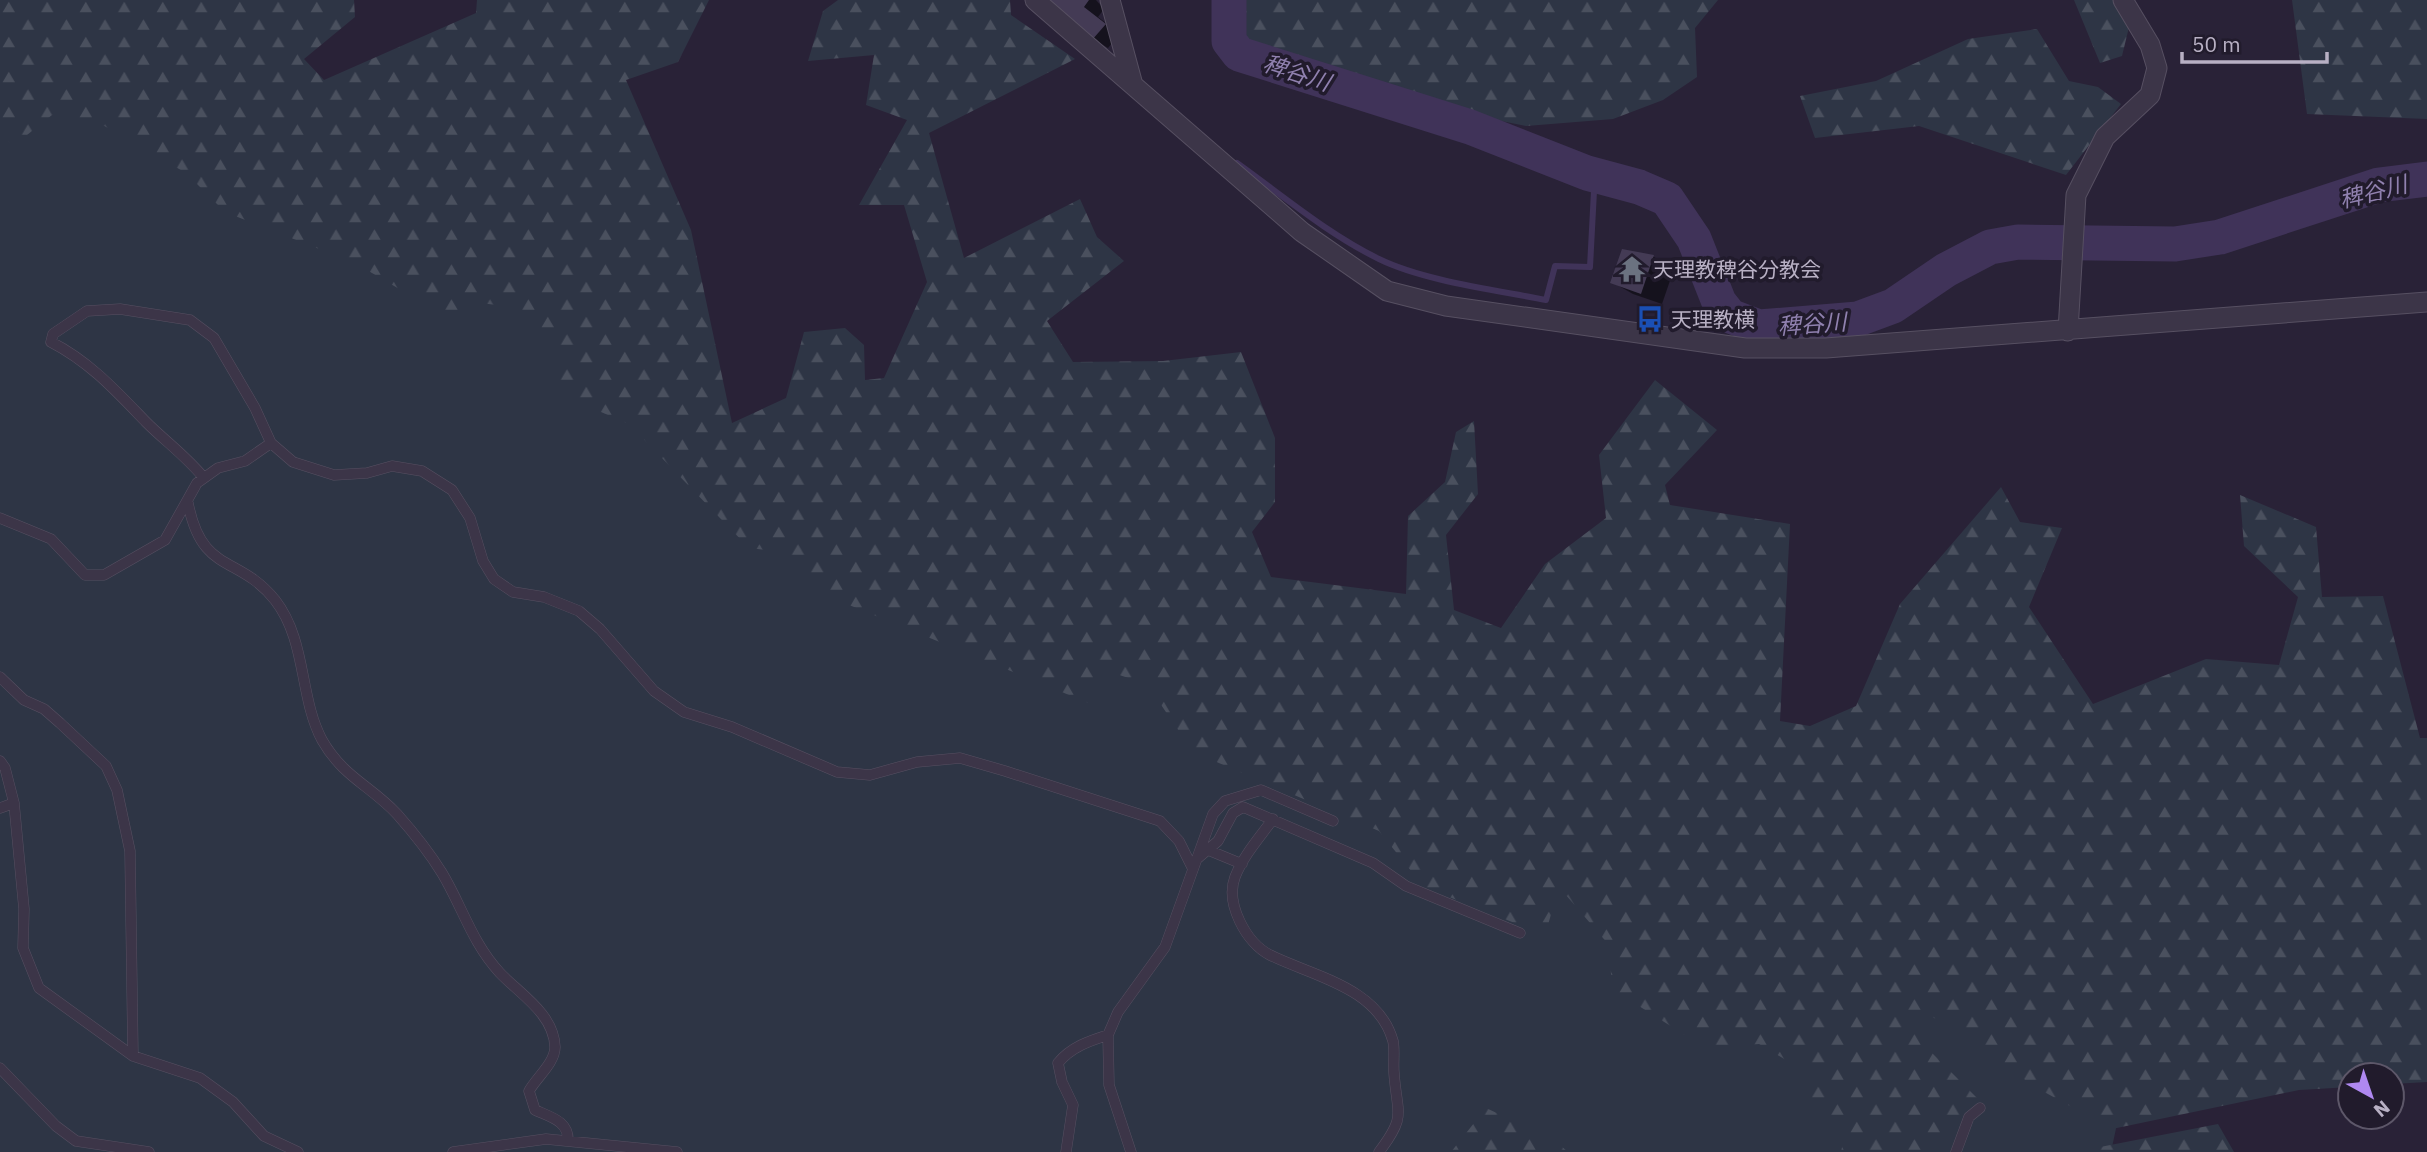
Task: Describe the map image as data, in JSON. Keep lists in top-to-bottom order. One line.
{"water":["稗谷川"],"places":{"temple":["天理教稗谷分教会"],"bus stop":["天理教横"]},"scale_bar":"50 m","north":"bottom right"}
